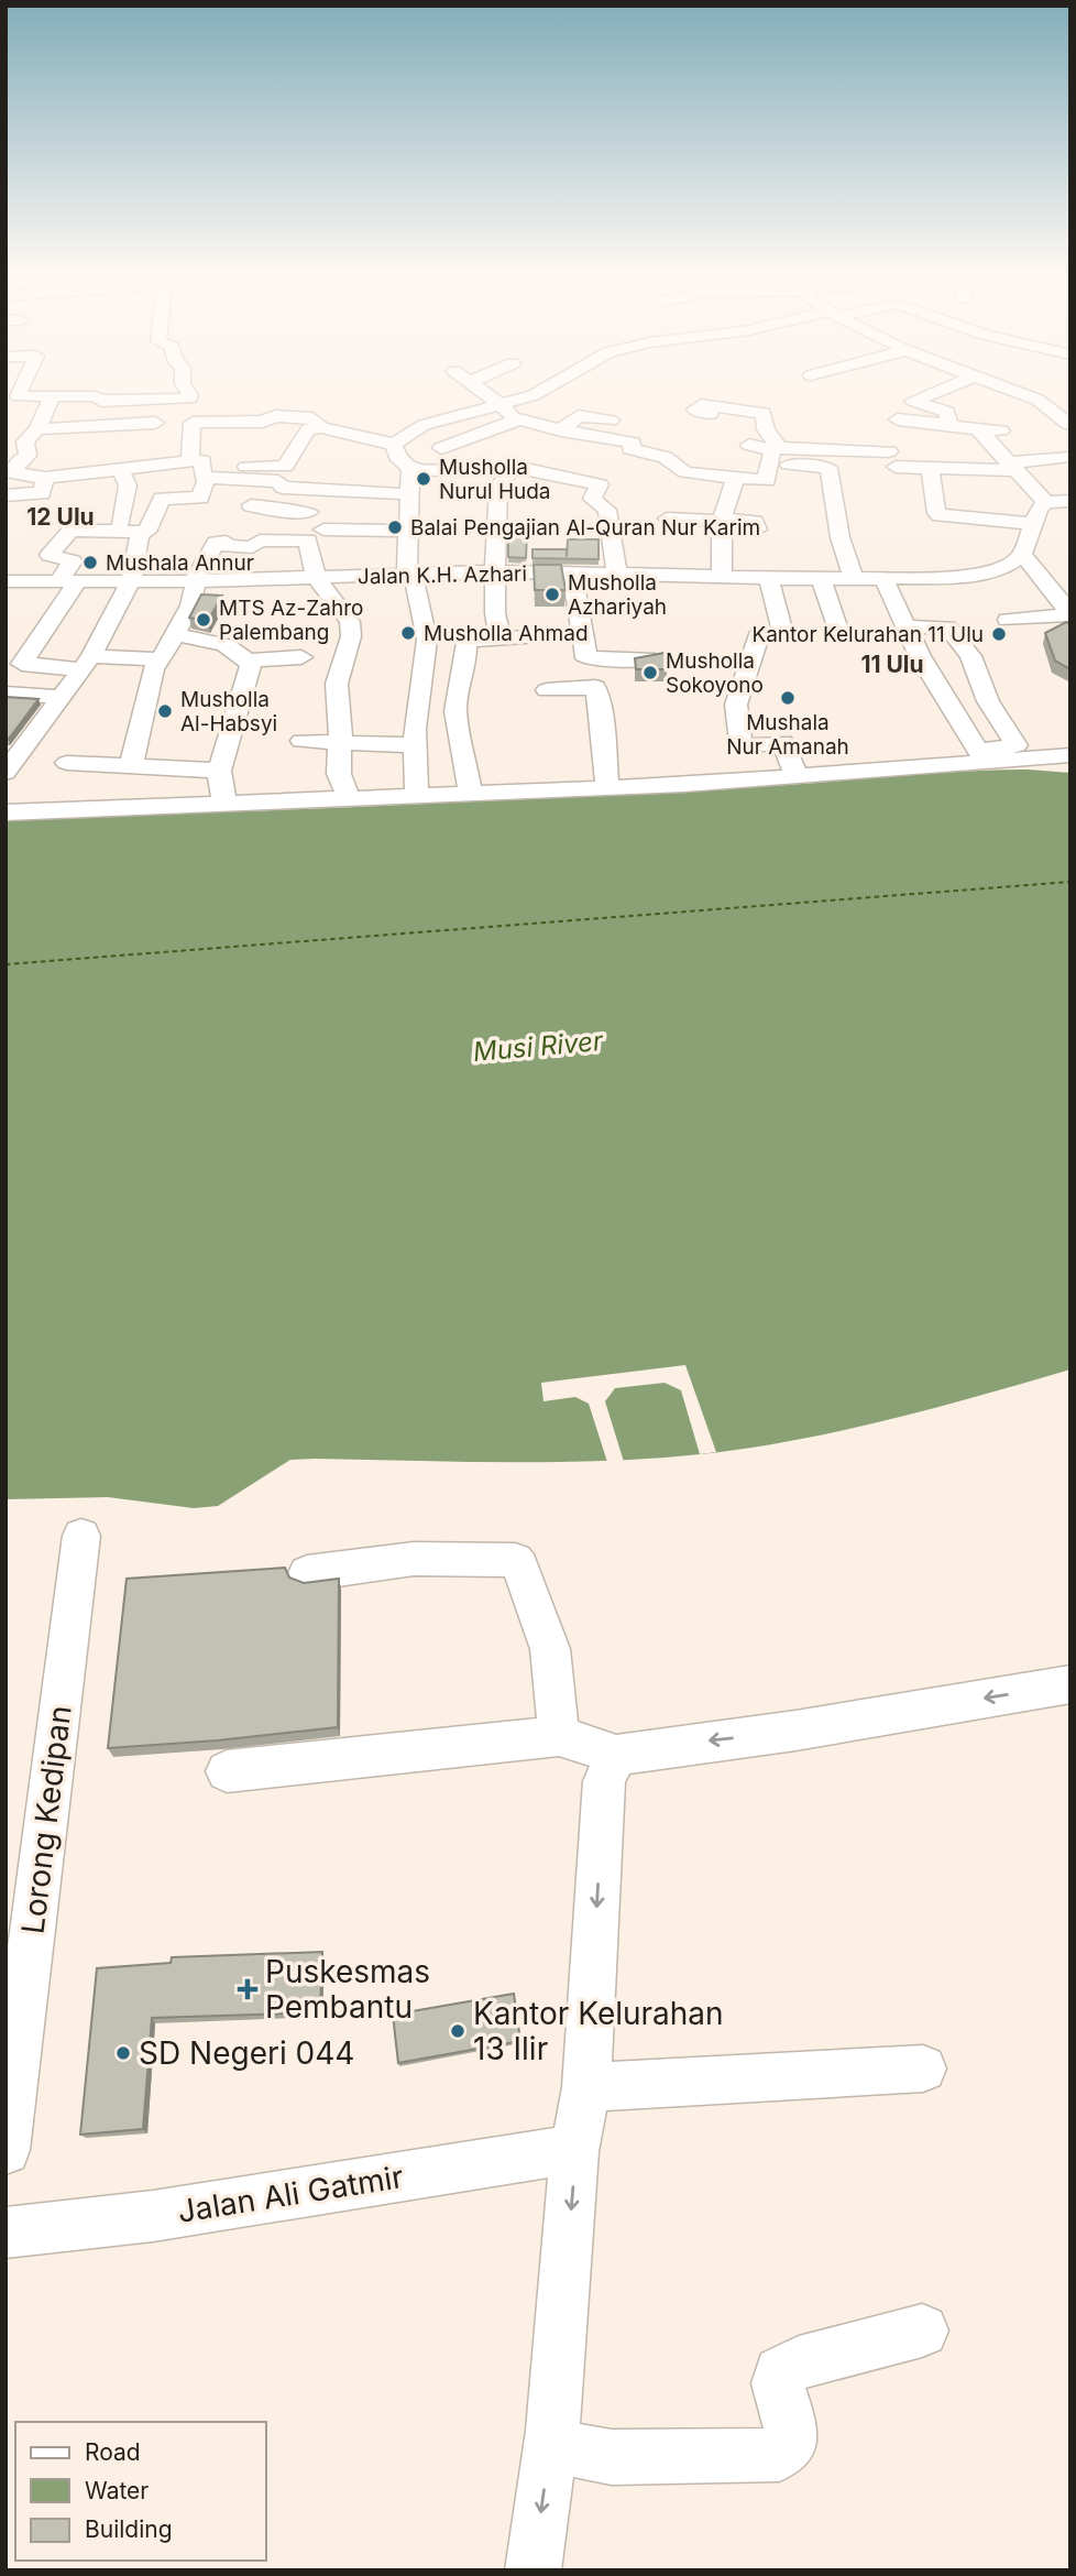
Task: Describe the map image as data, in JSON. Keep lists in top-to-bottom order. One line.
{"streets":{"street":["Jalan K.H. Azhari","Lorong Kedipan","Jalan Ali Gatmir"]},"districts":["12 Ulu","11 Ulu"],"water":["Musi River"],"places":{"other":["Musholla Nurul Huda","Balai Pengajian Al-Quran Nur Karim","Mushala Annur","Musholla Azhariyah","MTS Az-Zahro Palembang","Musholla Ahmad","Kantor Kelurahan 11 Ulu","Musholla Sokoyono","Mushala Nur Amanah","Musholla Al-Habsyi","Kantor Kelurahan 13 Ilir","SD Negeri 044"],"health":["Puskesmas Pembantu"]},"legend":["Road","Water","Building"]}
